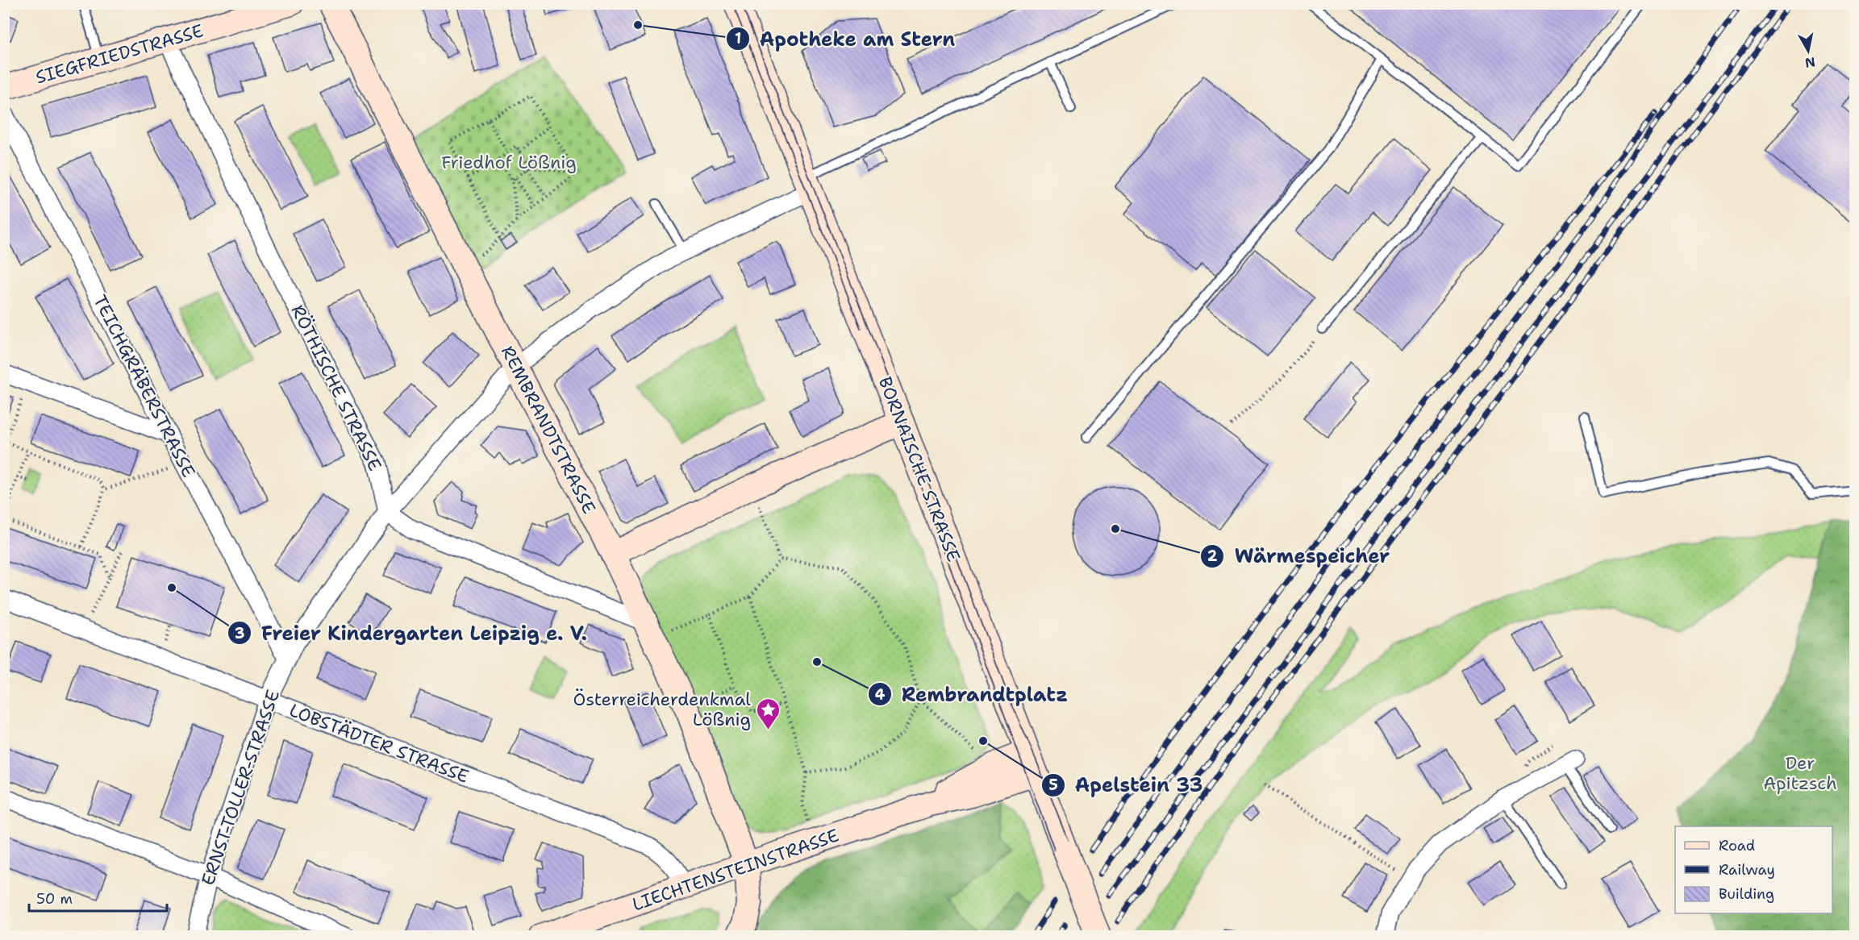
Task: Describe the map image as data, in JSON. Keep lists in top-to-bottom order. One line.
{"streets":{"street":["SIEGFRIEDSTRASSE","TEICHGRÄBERSTRASSE","RÖTHISCHE STRASSE","REMBRANDTSTRASSE","BORNAISCHE STRASSE","LOBSTÄDTER STRASSE","ERNST-TOLLER-STRASSE","LIECHTENSTEINSTRASSE"]},"crossings":[["SIEGFRIEDSTRASSE","RÖTHISCHE STRASSE"],["TEICHGRÄBERSTRASSE","ERNST-TOLLER-STRASSE"],["RÖTHISCHE STRASSE","ERNST-TOLLER-STRASSE"],["REMBRANDTSTRASSE","ERNST-TOLLER-STRASSE"],["REMBRANDTSTRASSE","LIECHTENSTEINSTRASSE"],["BORNAISCHE STRASSE","ERNST-TOLLER-STRASSE"],["BORNAISCHE STRASSE","LIECHTENSTEINSTRASSE"],["LOBSTÄDTER STRASSE","ERNST-TOLLER-STRASSE"],["LOBSTÄDTER STRASSE","LIECHTENSTEINSTRASSE"]],"parks":["Friedhof Lößnig","Der Apitzsch"],"places":{"other":["Apotheke am Stern","Wärmespeicher","Freier Kindergarten Leipzig e. V.","Rembrandtplatz","Apelstein 33"],"place":["Österreicherdenkmal Lößnig"]},"legend":["Road","Railway","Building"],"scale_bar":"50 m","north":"bottom"}
